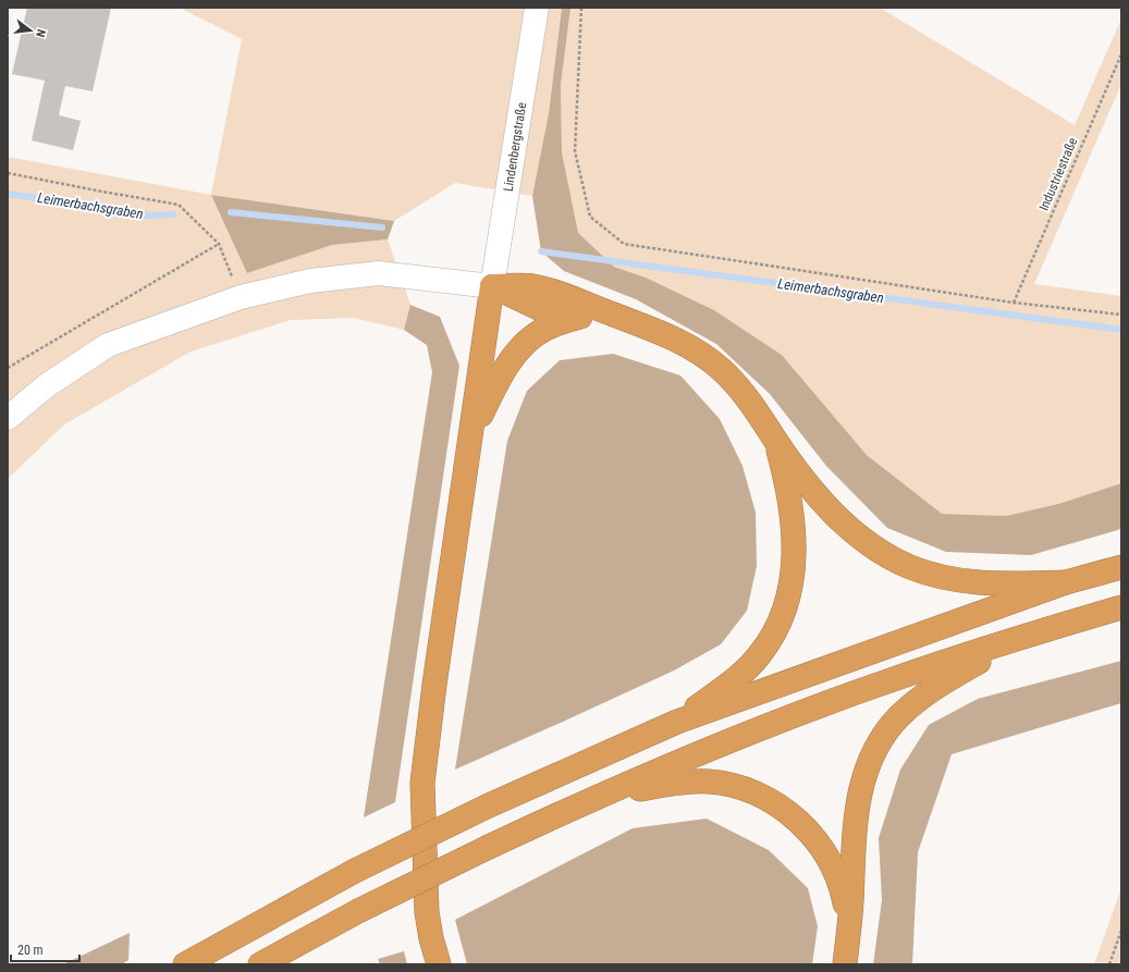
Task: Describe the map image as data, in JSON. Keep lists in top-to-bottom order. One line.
{"streets":{"main road":["Lindenbergstraße"],"path":["Industriestraße"]},"water":["Leimerbachsgraben"],"scale_bar":"20 m","north":"right"}
